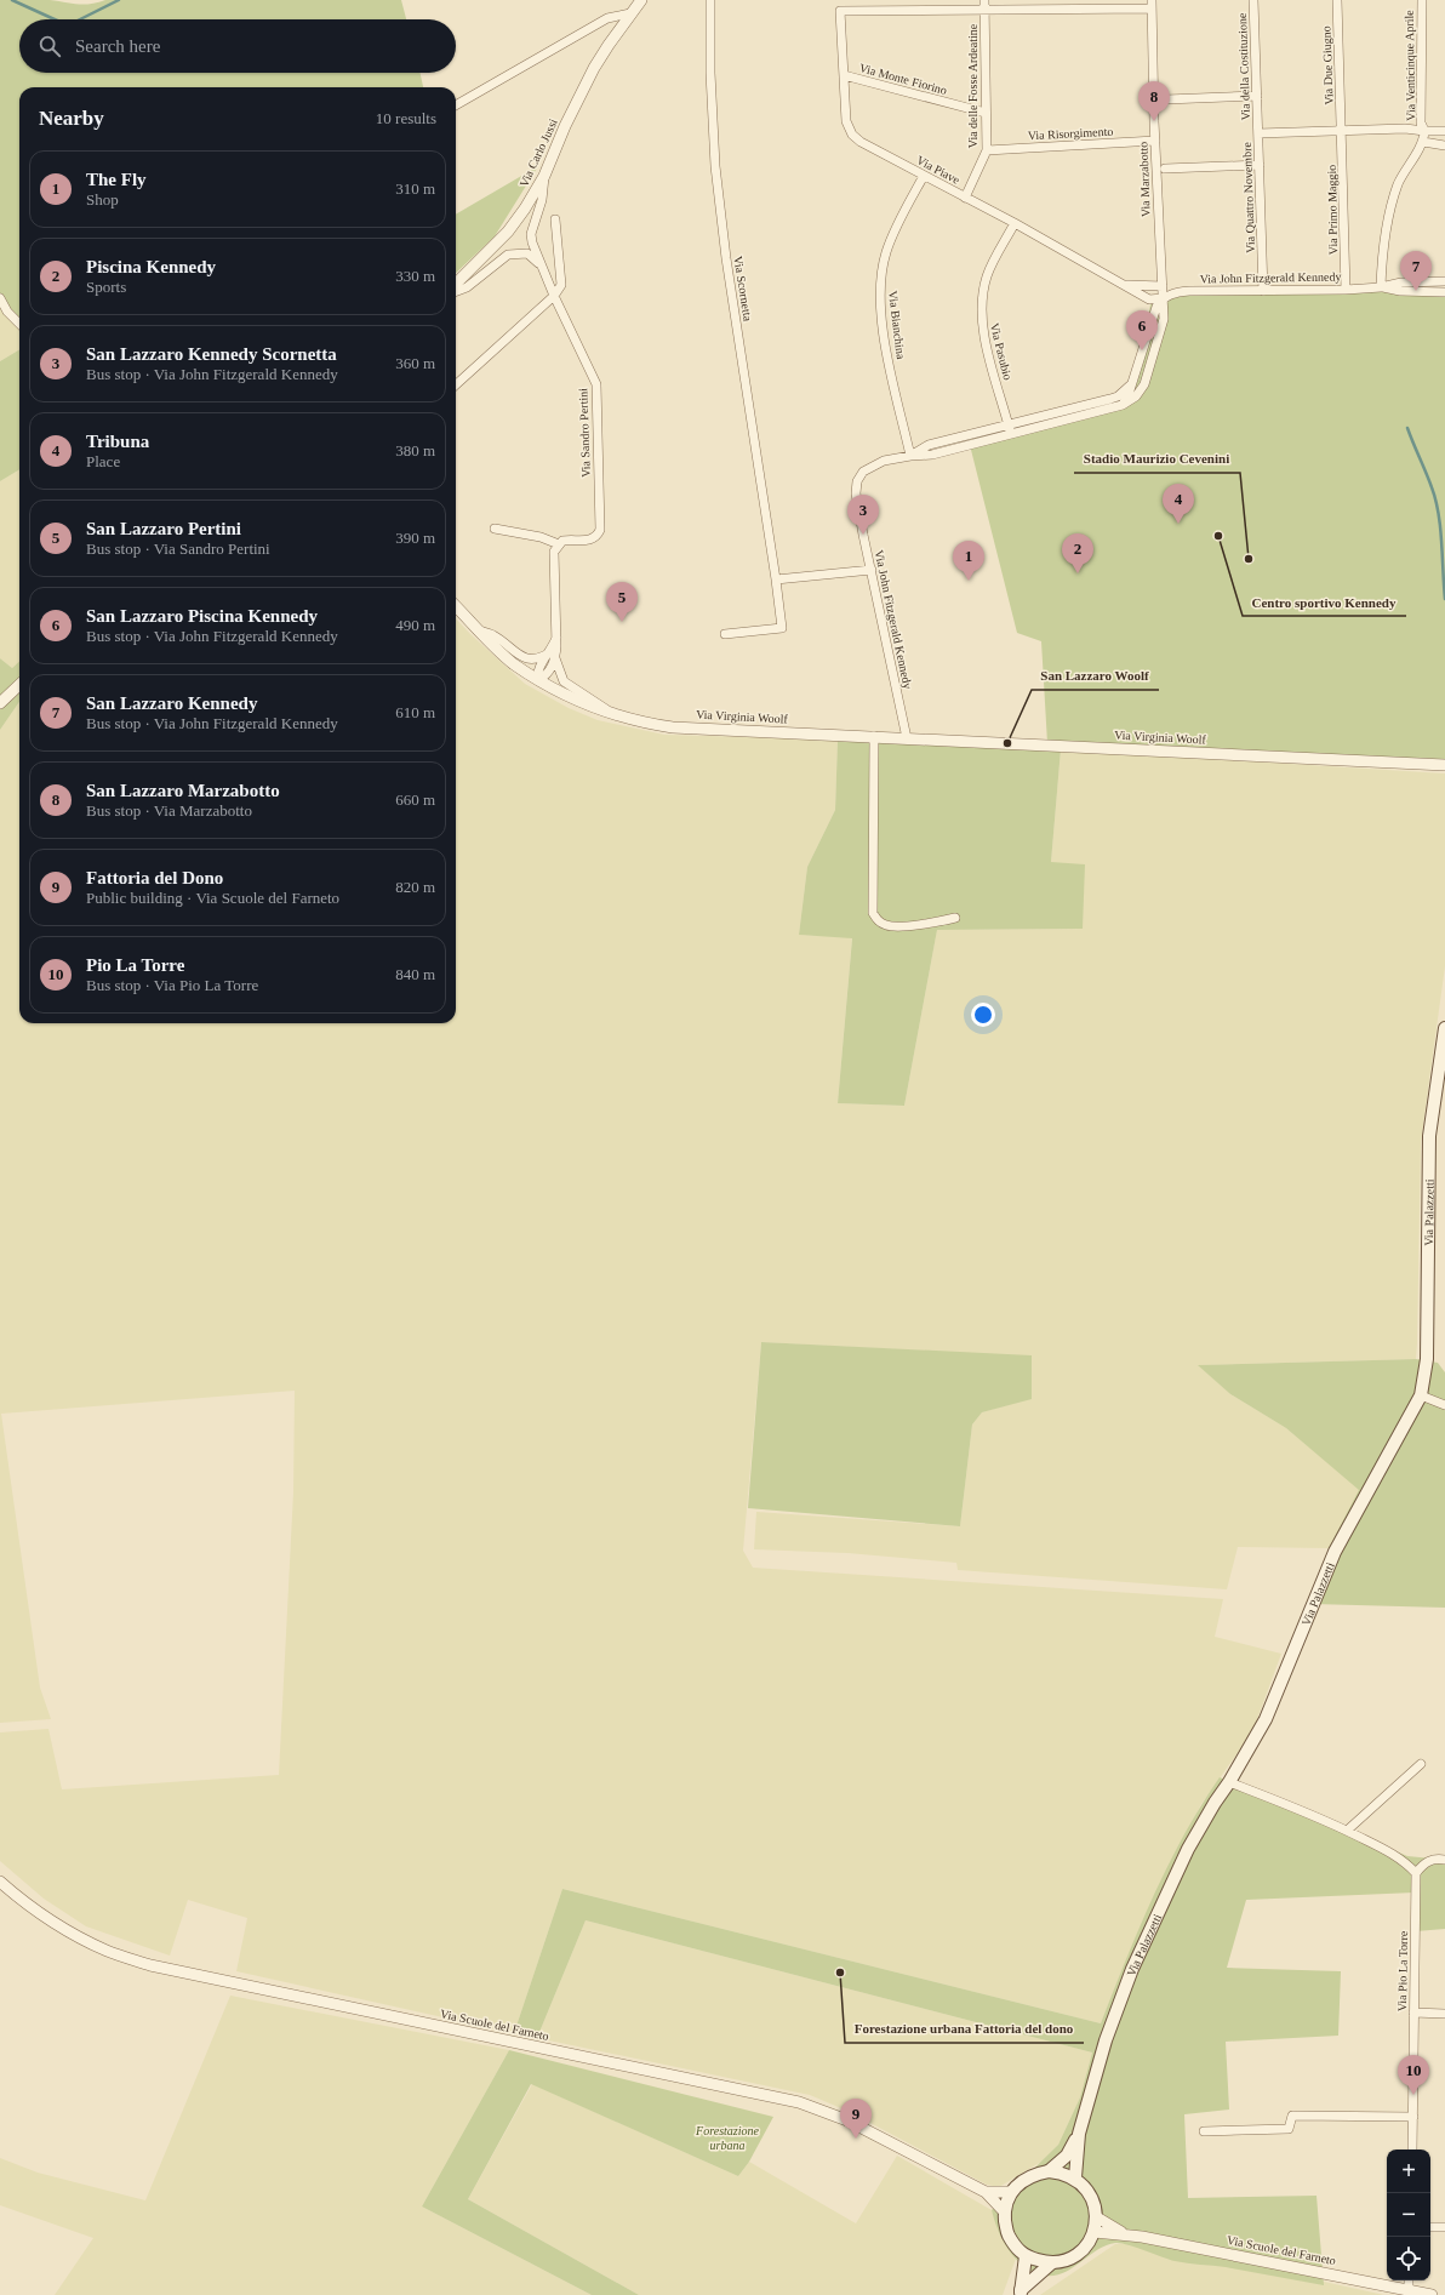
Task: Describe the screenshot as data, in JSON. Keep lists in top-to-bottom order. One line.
{"streets":{"main road":["Via Palazzetti"],"street":["Via Due Giugno","Via Venticinque Aprile","Via della Costituzione","Via Monte Fiorino","Via delle Fosse Ardeatine","Via Risorgimento","Via Carlo Jussi","Via Piave","Via Marzabotto","Via Quattro Novembre","Via Primo Maggio","Via John Fitzgerald Kennedy","Via Scornetta","Via Bianchina","Via Pasubio","Via Sandro Pertini","Via Virginia Woolf","Via Pio La Torre","Via Scuole del Farneto"]},"crossings":[["Via Due Giugno","Via Primo Maggio"],["Via della Costituzione","Via Quattro Novembre"],["Via Monte Fiorino","Via delle Fosse Ardeatine"],["Via Monte Fiorino","Via Piave"],["Via delle Fosse Ardeatine","Via Risorgimento"],["Via delle Fosse Ardeatine","Via Piave"],["Via Risorgimento","Via Marzabotto"],["Via Carlo Jussi","Via Sandro Pertini"],["Via Piave","Via Marzabotto"],["Via Piave","Via John Fitzgerald Kennedy"],["Via Piave","Via Bianchina"],["Via Piave","Via Pasubio"],["Via Marzabotto","Via John Fitzgerald Kennedy"],["Via Quattro Novembre","Via John Fitzgerald Kennedy"],["Via Primo Maggio","Via John Fitzgerald Kennedy"],["Via John Fitzgerald Kennedy","Via Bianchina"],["Via John Fitzgerald Kennedy","Via Pasubio"],["Via John Fitzgerald Kennedy","Via Virginia Woolf"],["Via Palazzetti","Via Scuole del Farneto"]],"parks":["Forestazione urbana"],"places":["Centro sportivo Kennedy","Stadio Maurizio Cevenini","San Lazzaro Woolf","Forestazione urbana Fattoria del dono"],"page":{"search":"Search here","pins":["8","7","6","4","3","2","1","5","10","9"],"heading":["Nearby","10 results"],"list":[{"mark":"1","name":"The Fly","note":"Shop","value":"310 m"},{"mark":"2","name":"Piscina Kennedy","note":"Sports","value":"330 m"},{"mark":"3","name":"San Lazzaro Kennedy Scornetta","note":"Bus stop · Via John Fitzgerald Kennedy","value":"360 m"},{"mark":"4","name":"Tribuna","note":"Place","value":"380 m"},{"mark":"5","name":"San Lazzaro Pertini","note":"Bus stop · Via Sandro Pertini","value":"390 m"},{"mark":"6","name":"San Lazzaro Piscina Kennedy","note":"Bus stop · Via John Fitzgerald Kennedy","value":"490 m"},{"mark":"7","name":"San Lazzaro Kennedy","note":"Bus stop · Via John Fitzgerald Kennedy","value":"610 m"},{"mark":"8","name":"San Lazzaro Marzabotto","note":"Bus stop · Via Marzabotto","value":"660 m"},{"mark":"9","name":"Fattoria del Dono","note":"Public building · Via Scuole del Farneto","value":"820 m"},{"mark":"10","name":"Pio La Torre","note":"Bus stop · Via Pio La Torre","value":"840 m"}],"map_buttons":["+","−"]}}
